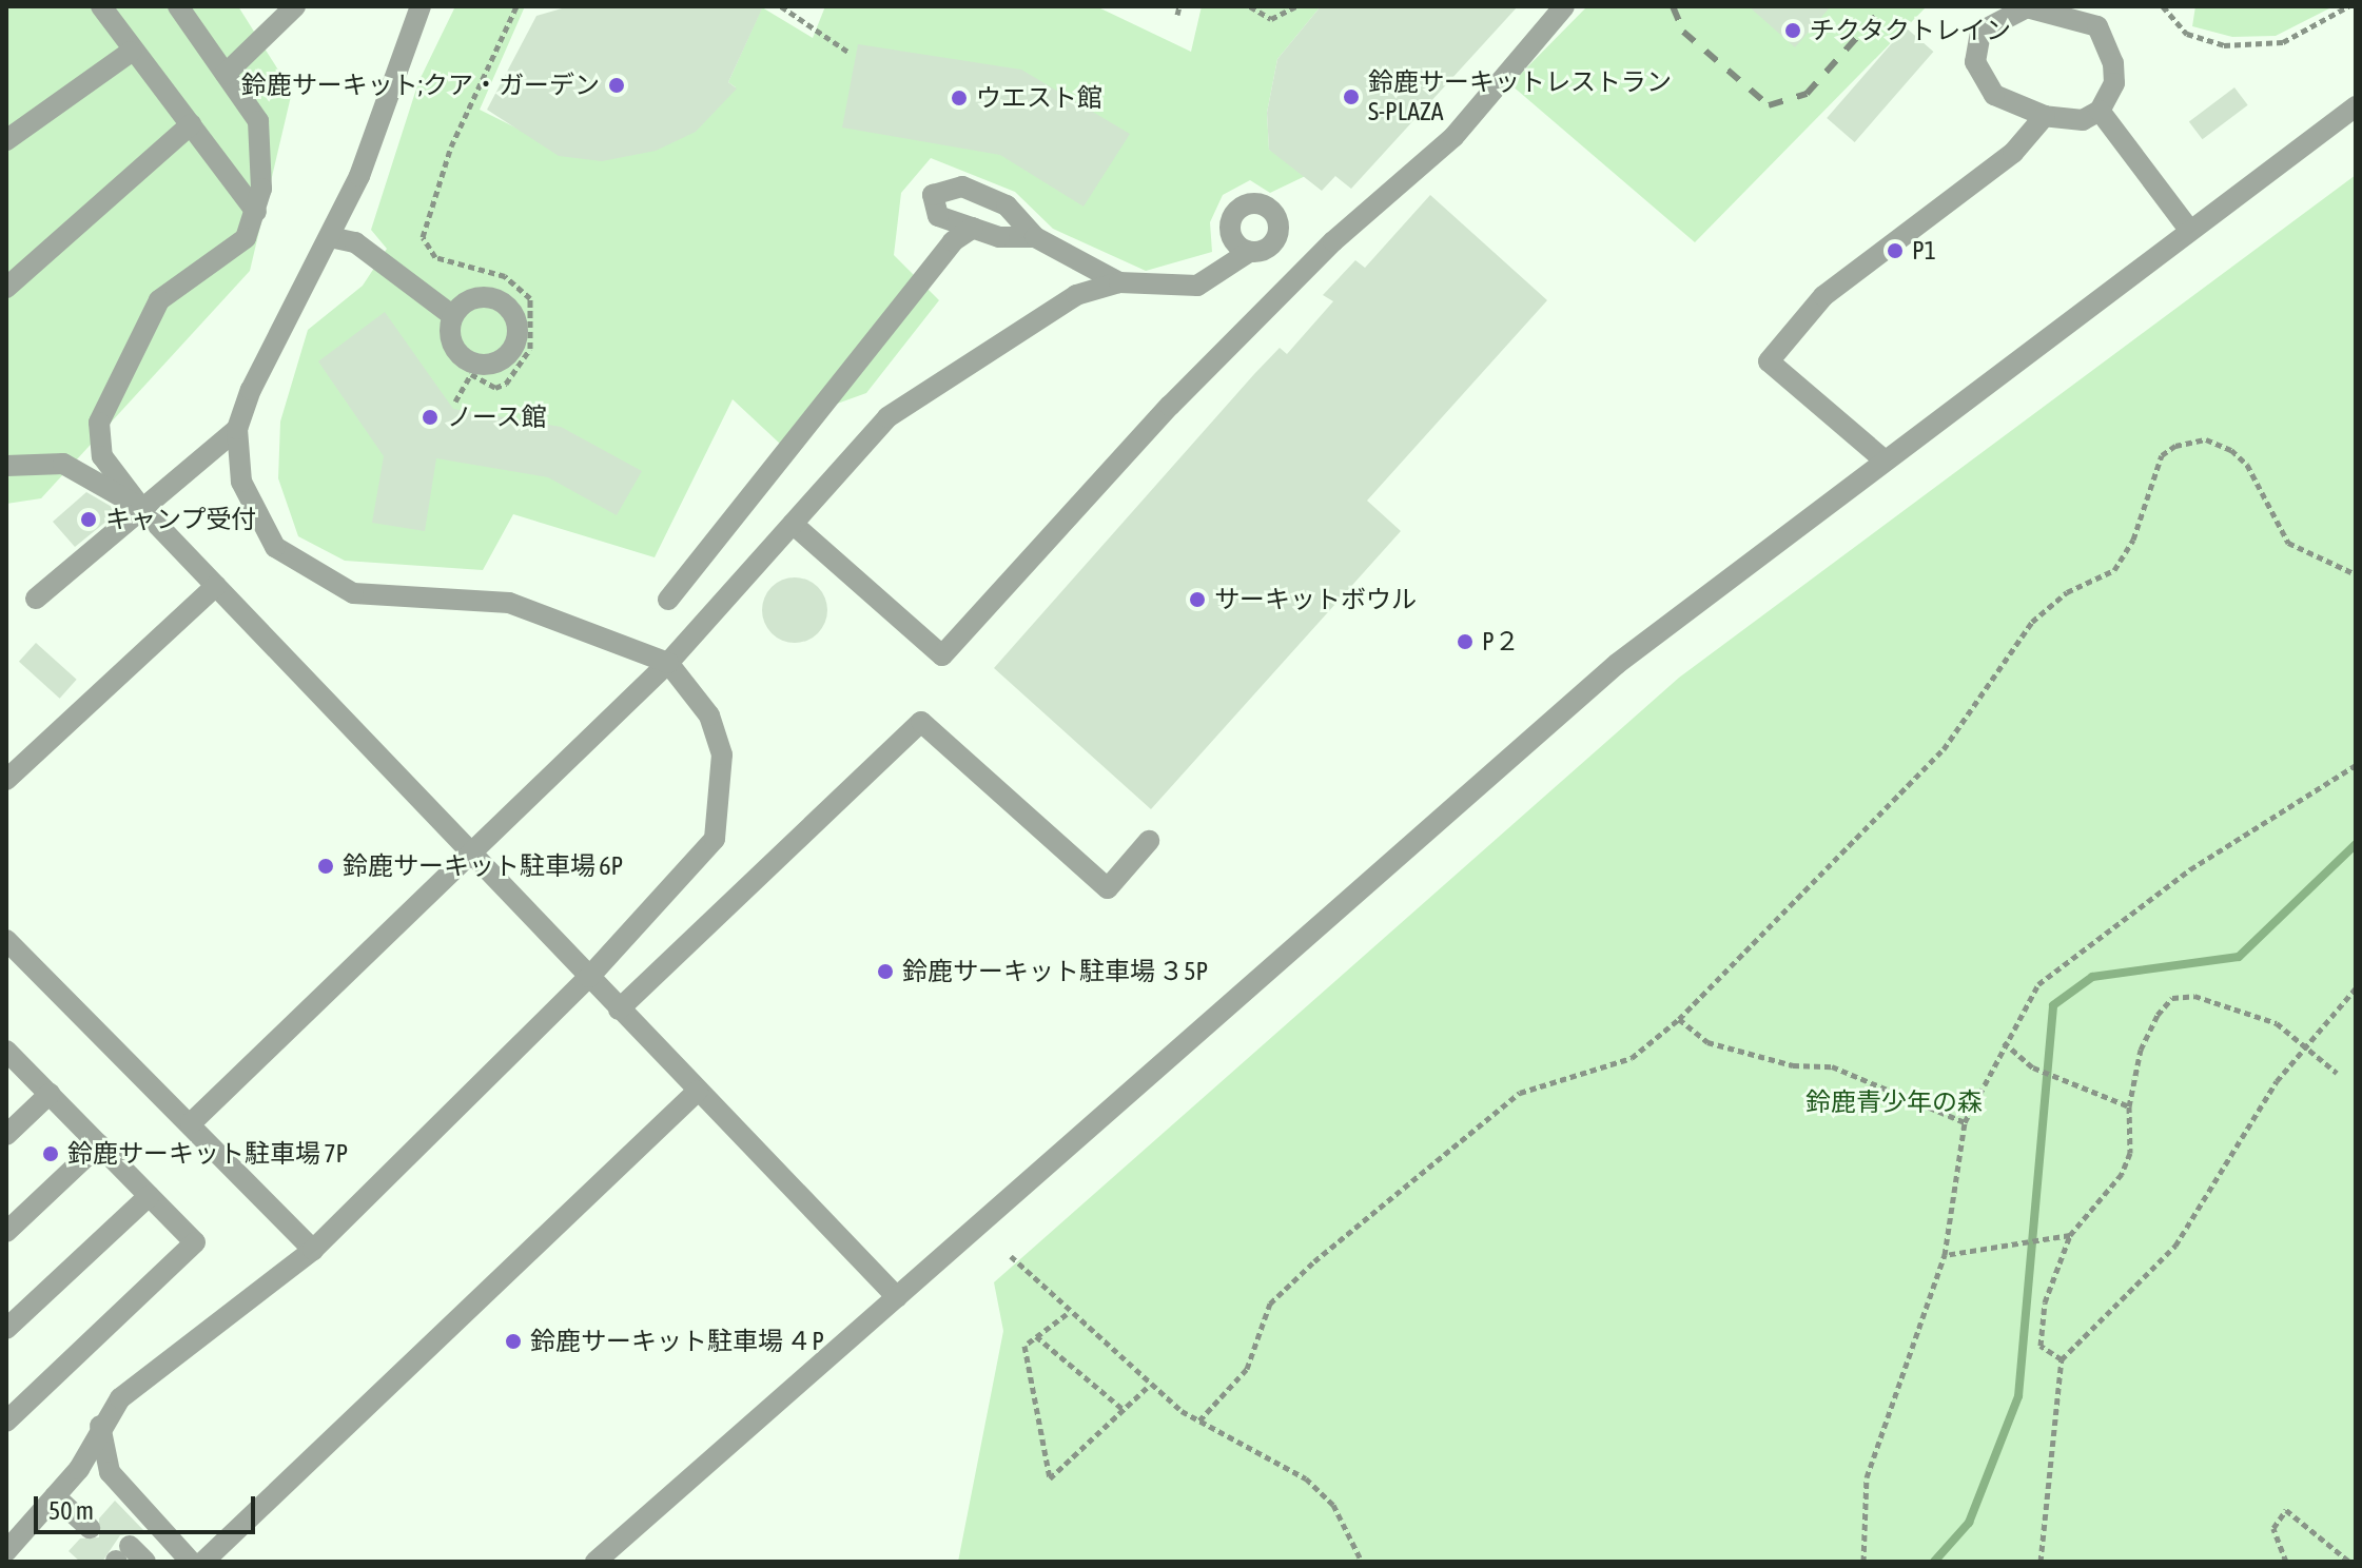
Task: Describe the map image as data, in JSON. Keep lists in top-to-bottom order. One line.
{"parks":["鈴鹿青少年の森"],"places":["チクタクトレイン","鈴鹿サーキット;クア・ガーデン","鈴鹿サーキットレストラン S-PLAZA","ウエスト館","P1","ノース館","キャンプ受付","サーキットボウル","P２","鈴鹿サーキット駐車場 6P","鈴鹿サーキット駐車場 ３5P","鈴鹿サーキット駐車場 7P","鈴鹿サーキット駐車場 ４P"],"scale_bar":"50 m"}
